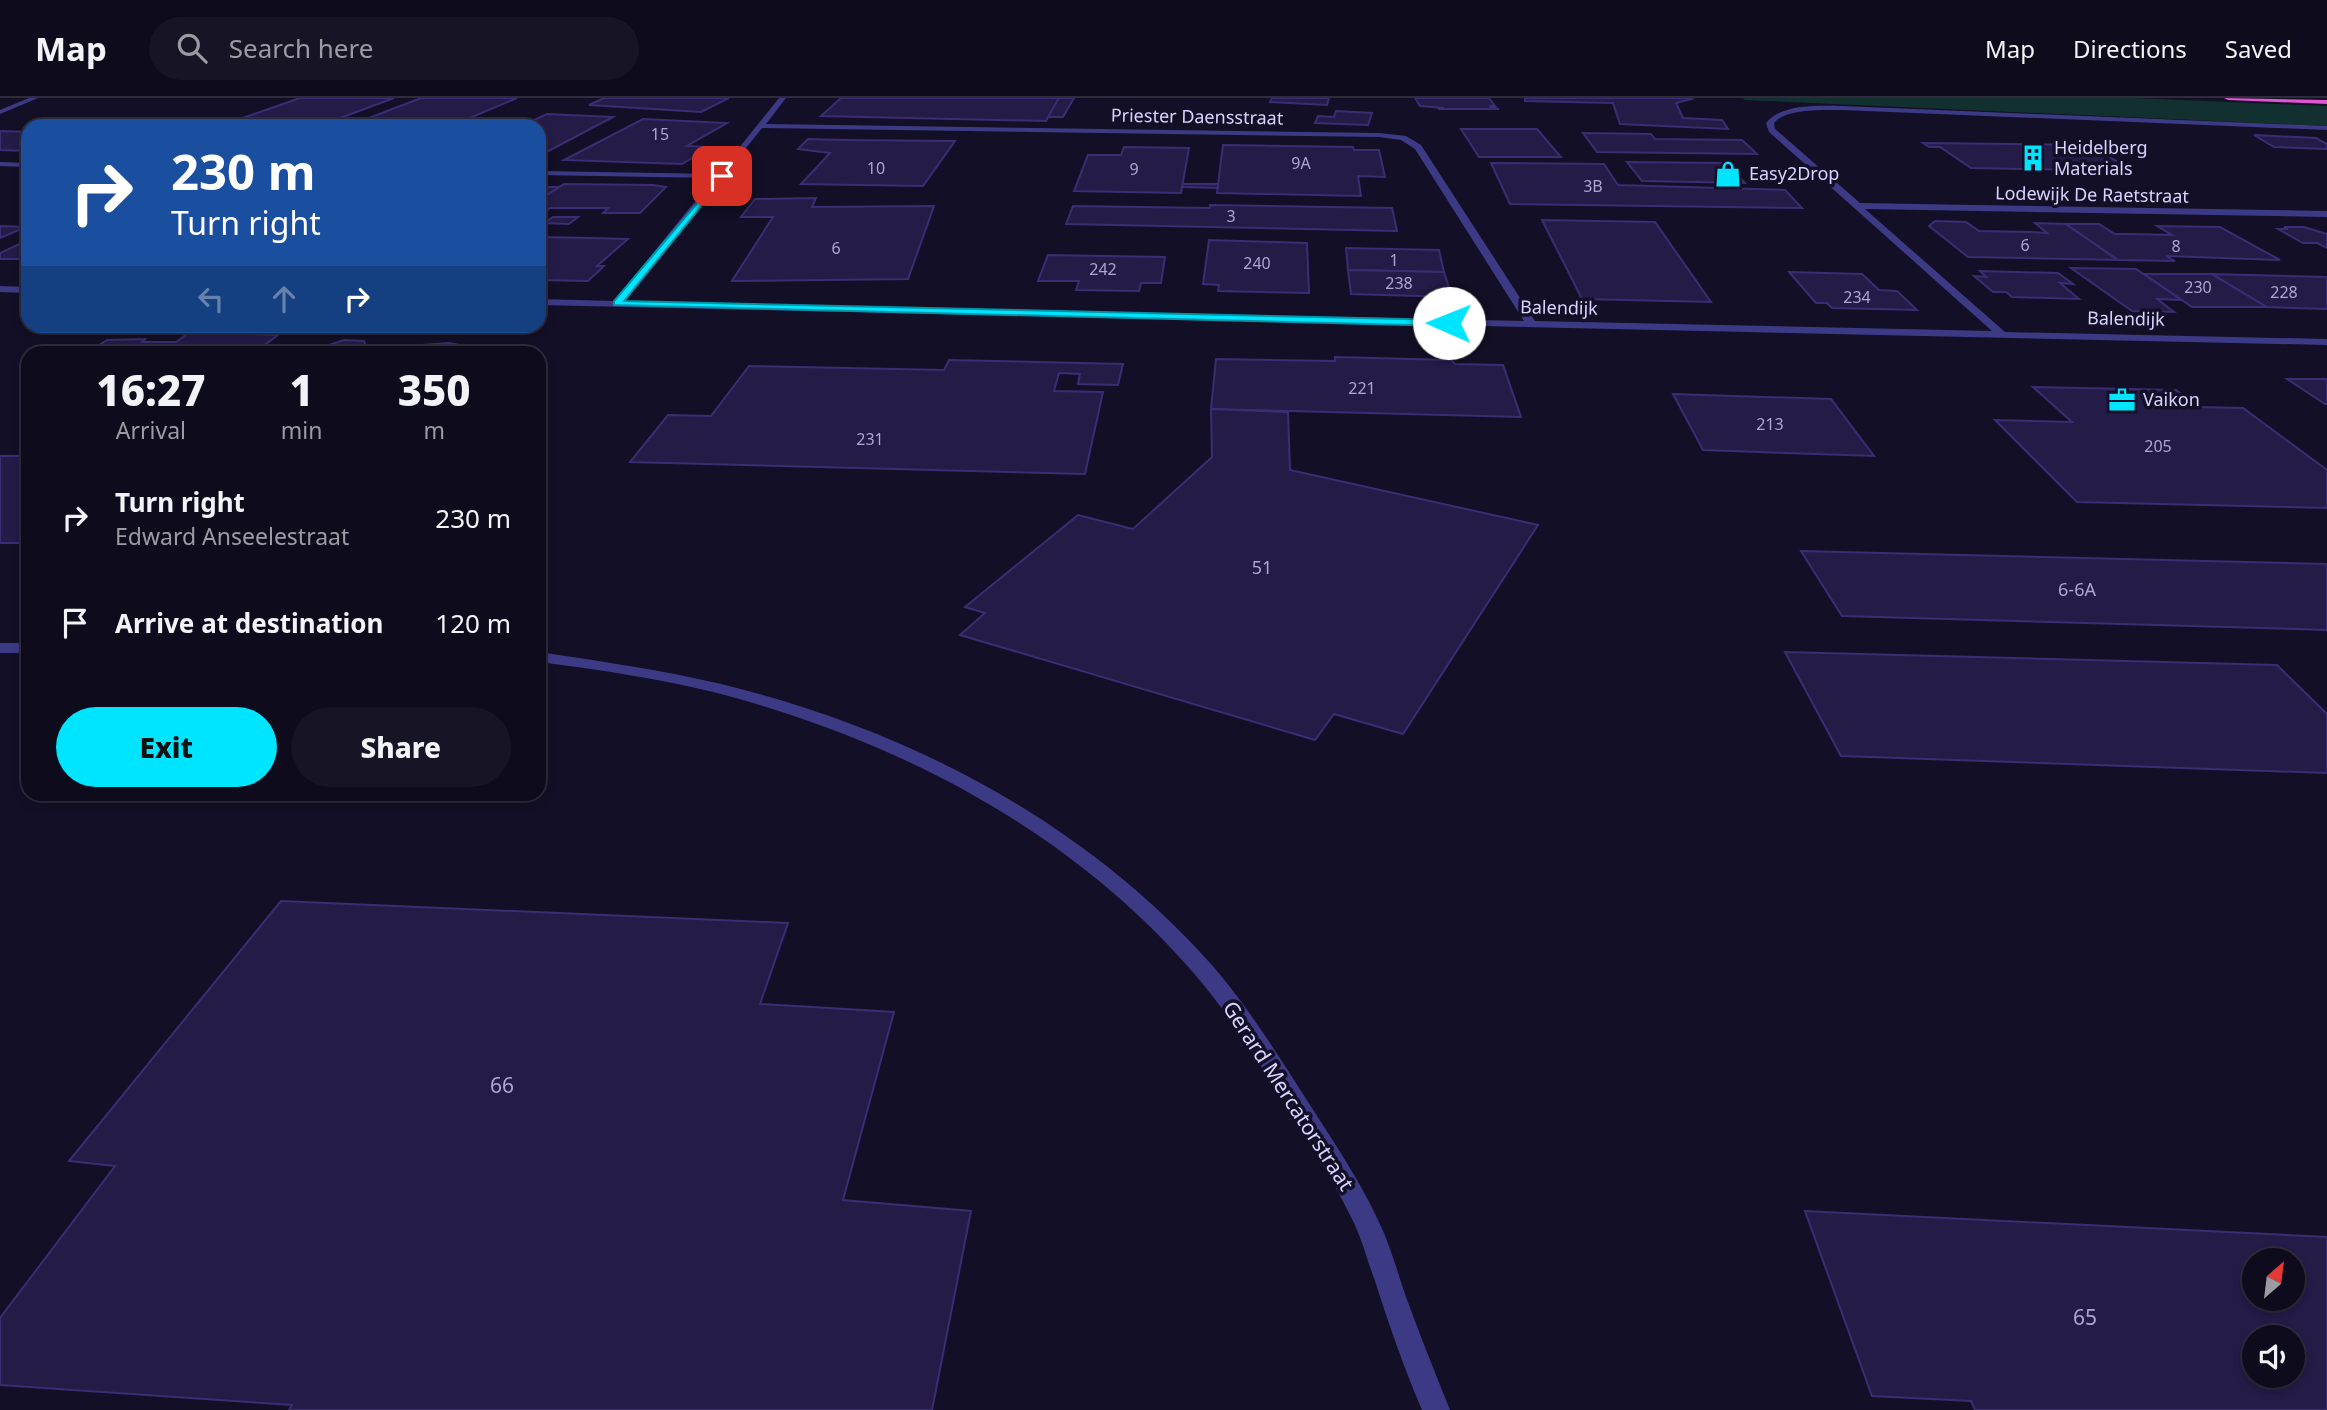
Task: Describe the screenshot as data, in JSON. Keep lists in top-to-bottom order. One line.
{"streets":{"street":["Priester Daensstraat","Lodewijk De Raetstraat","Balendijk","Gerard Mercatorstraat"]},"crossings":[["Priester Daensstraat","Balendijk"]],"places":{"building":["Heidelberg Materials"],"shop":["Easy2Drop"],"office":["Vaikon"]},"house_numbers":["15","9A","10","9","3B","3","6","8","6","1","240","242","238","230","228","234","221","213","231","205","51","6-6A","66","65"],"north":"top right","page":{"header":"Map","search":"Search here","nav":["Map","Directions","Saved"],"turn":["230 m","Turn right"],"eta":["16:27","Arrival","1","min","350","m"],"list":[{"name":"Turn right","note":"Edward Anseelestraat","value":"230 m"},{"name":"Arrive at destination","value":"120 m"}],"buttons":["Exit","Share"]}}
